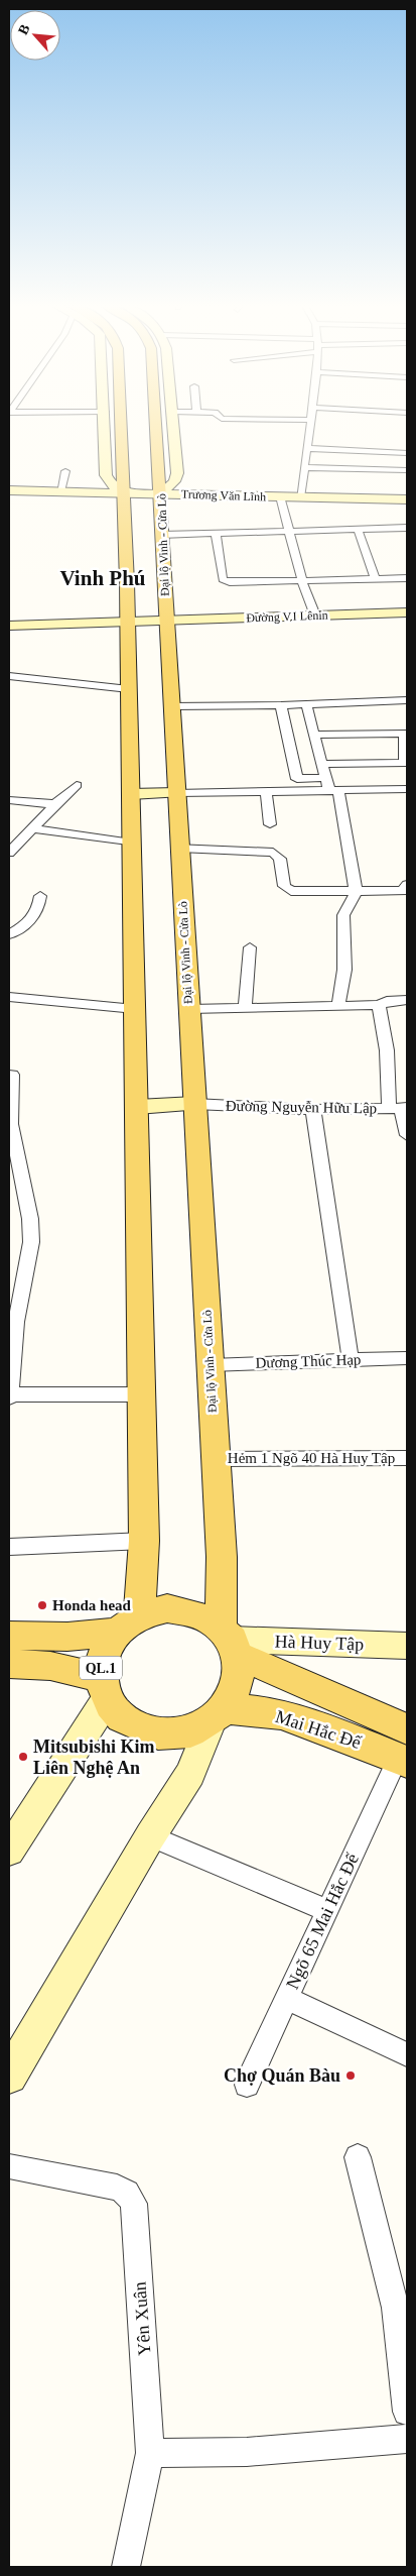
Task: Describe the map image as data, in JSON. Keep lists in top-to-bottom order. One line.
{"streets":{"main road":["Trương Văn Lĩnh","Đại lộ Vinh - Cửa Lò","Đường V.I Lênin","Hà Huy Tập","QL.1","Mai Hắc Đế"],"street":["Đường Nguyễn Hữu Lập","Dương Thúc Hạp","Hẻm 1 Ngõ 40 Hà Huy Tập","Ngõ 65 Mai Hắc Đế","Yên Xuân"]},"crossings":[["Trương Văn Lĩnh","Đại lộ Vinh - Cửa Lò"],["Đại lộ Vinh - Cửa Lò","Đường V.I Lênin"],["Đại lộ Vinh - Cửa Lò","Đường Nguyễn Hữu Lập"],["Đại lộ Vinh - Cửa Lò","Dương Thúc Hạp"],["Đại lộ Vinh - Cửa Lò","Hẻm 1 Ngõ 40 Hà Huy Tập"],["Đại lộ Vinh - Cửa Lò","Hà Huy Tập"],["Đại lộ Vinh - Cửa Lò","QL.1"],["Đại lộ Vinh - Cửa Lò","Mai Hắc Đế"],["Hà Huy Tập","QL.1"],["Hà Huy Tập","Mai Hắc Đế"],["QL.1","Mai Hắc Đế"],["Mai Hắc Đế","Ngõ 65 Mai Hắc Đế"]],"districts":["Vinh Phú"],"places":["Honda head","Mitsubishi Kim Liên Nghệ An","Chợ Quán Bàu"],"north":"top left"}
